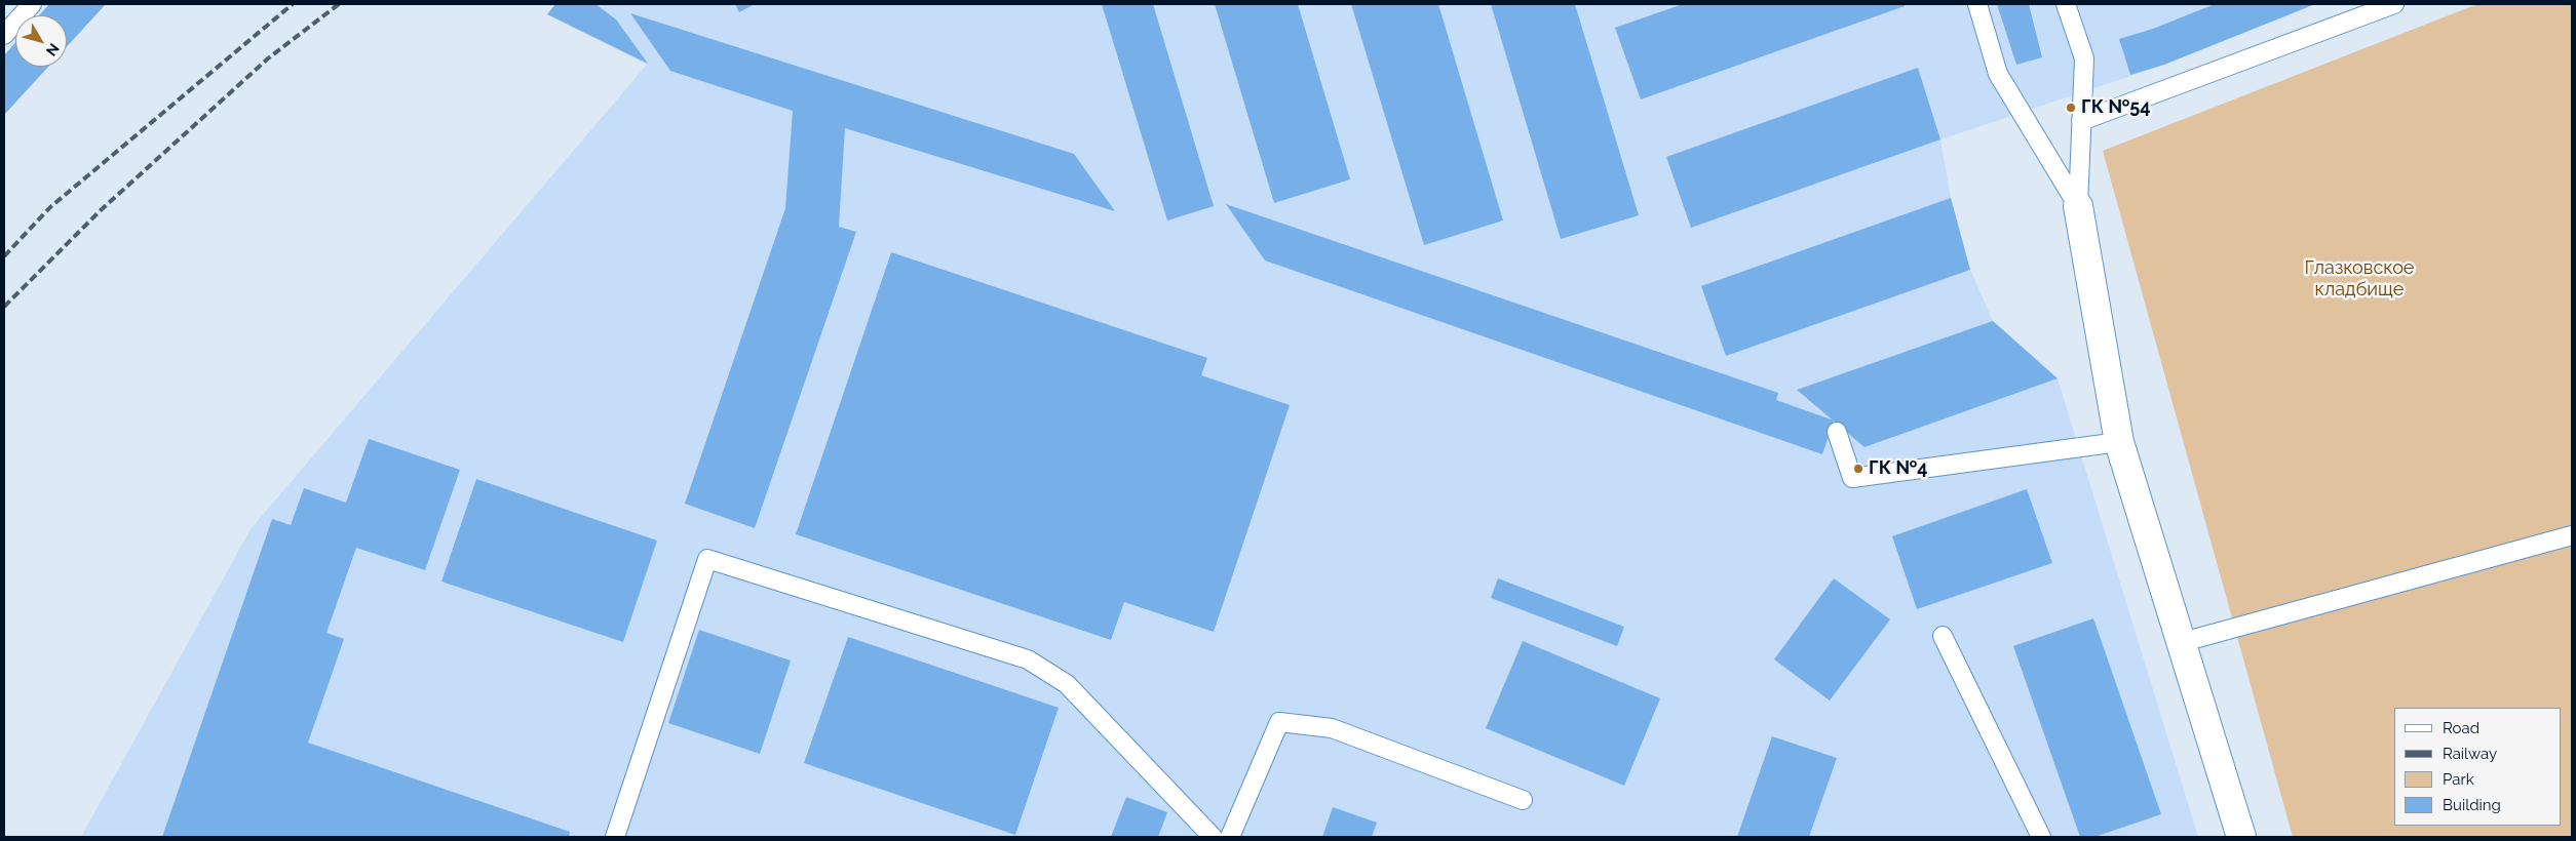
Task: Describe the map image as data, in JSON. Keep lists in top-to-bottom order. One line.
{"parks":["Глазковское кладбище"],"places":["ГК №54","ГК №4"],"legend":["Road","Railway","Park","Building"],"north":"bottom right"}
